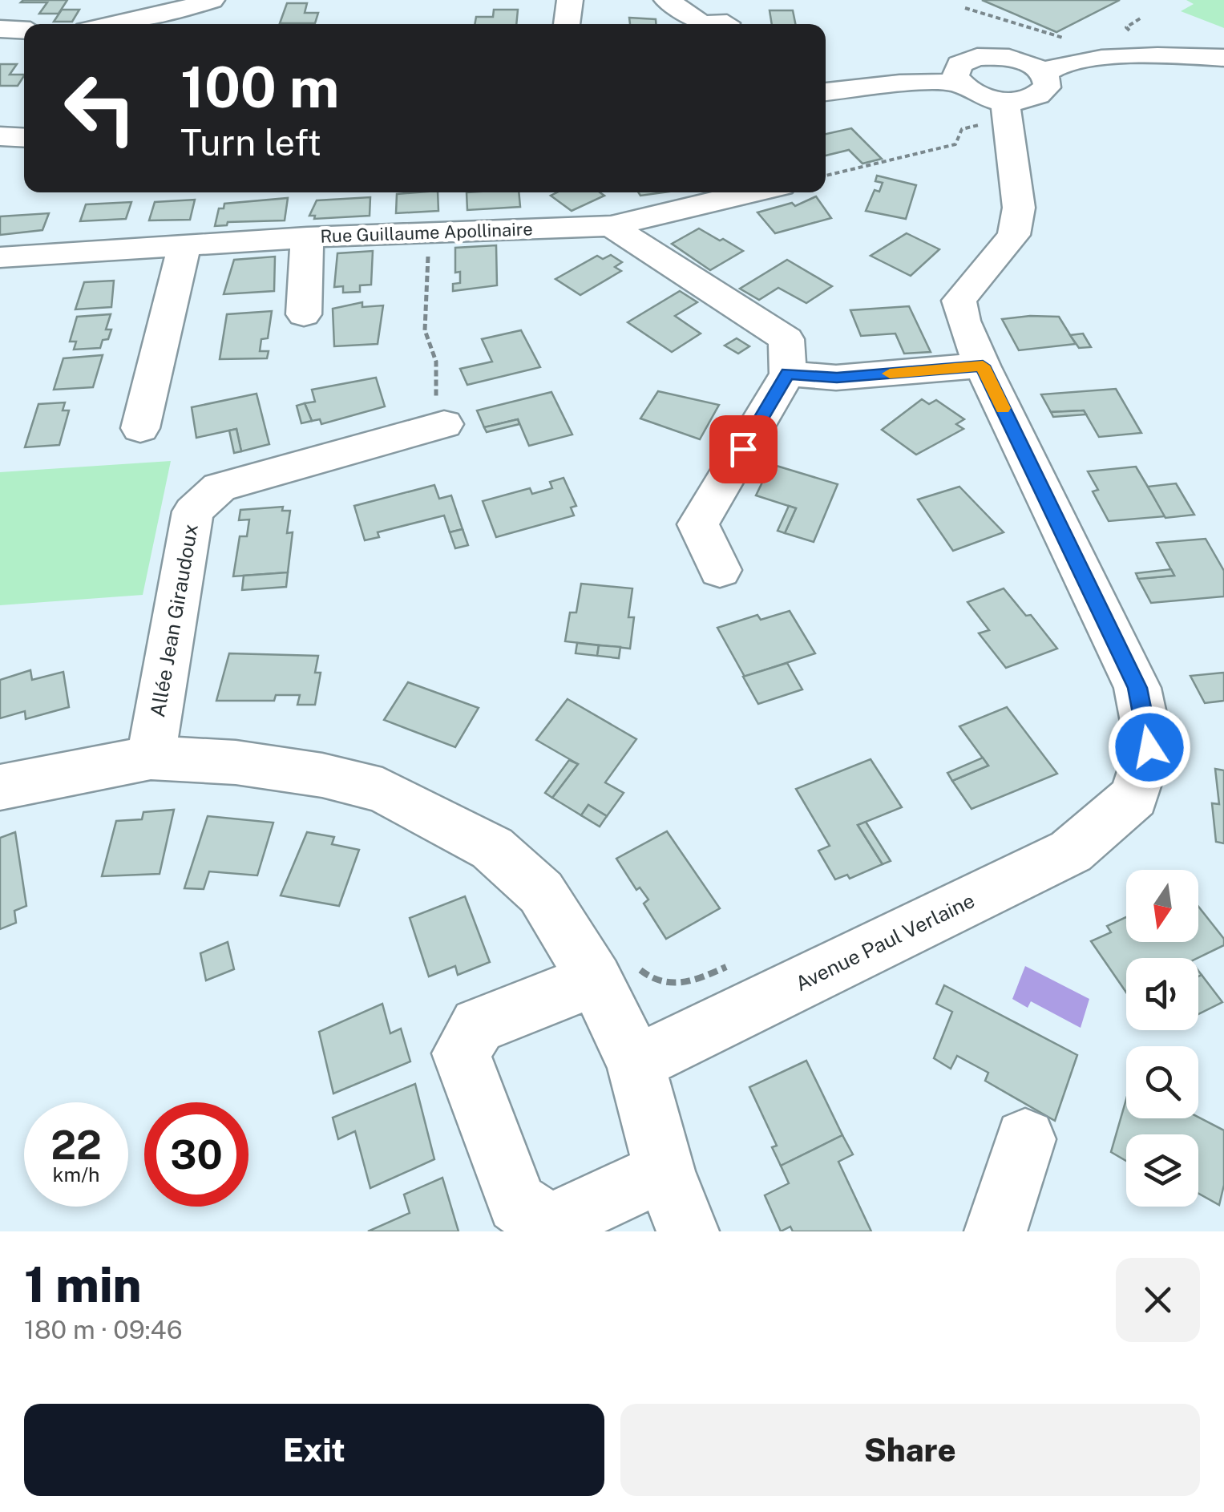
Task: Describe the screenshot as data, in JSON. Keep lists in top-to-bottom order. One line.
{"streets":{"street":["Rue Guillaume Apollinaire","Allée Jean Giraudoux","Avenue Paul Verlaine"]},"north":"bottom","page":{"turn":["100 m","Turn left"],"speed":"22 km/h","limit":"30","heading":["1 min","180 m · 09:46"],"buttons":["Exit","Share"]}}
